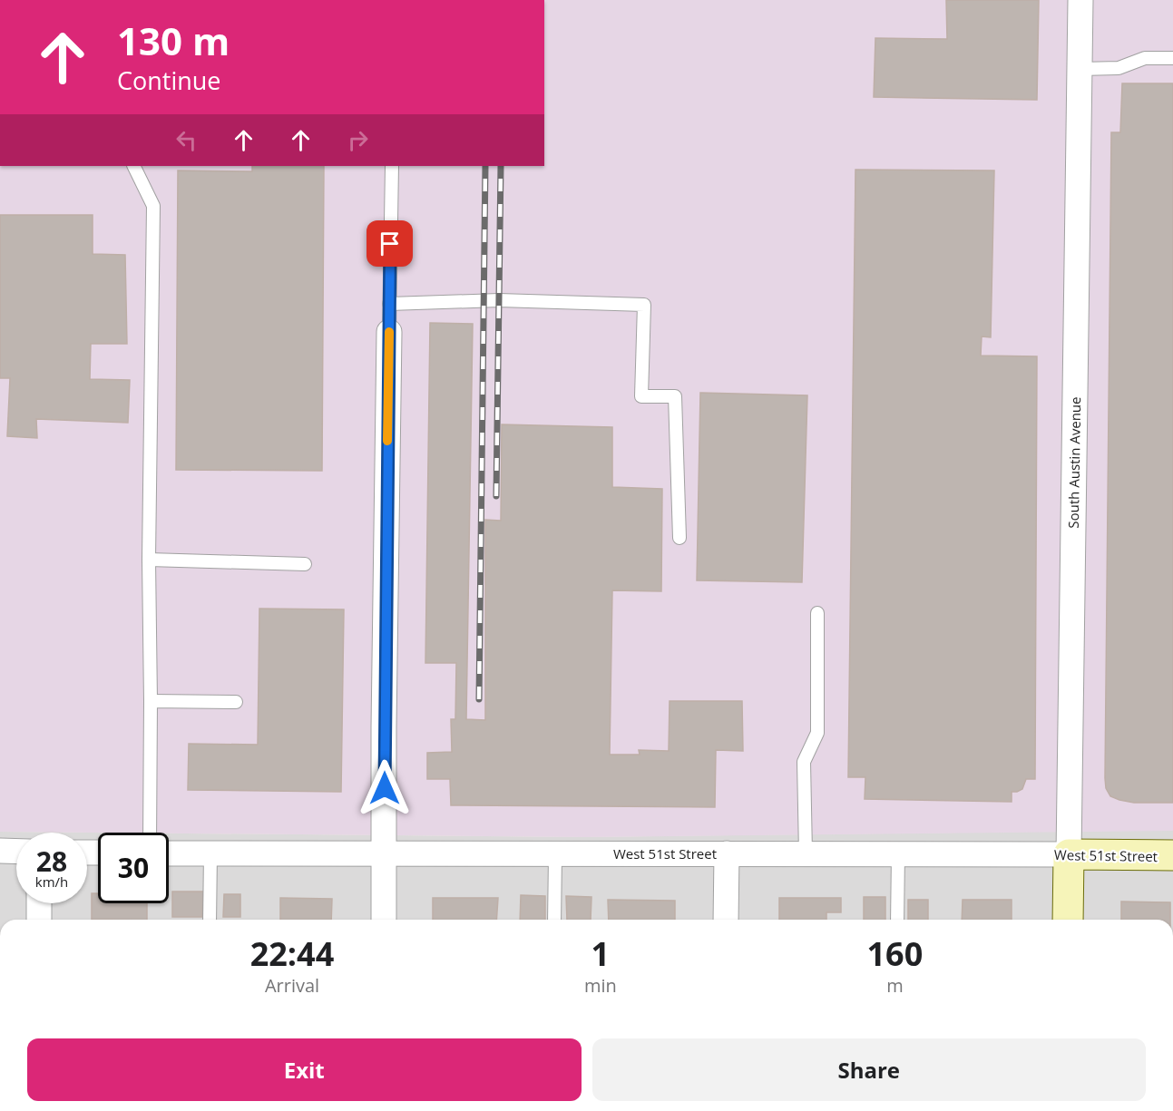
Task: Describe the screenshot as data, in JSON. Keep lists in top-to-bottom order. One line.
{"streets":{"street":["South Austin Avenue","West 51st Street"]},"crossings":[["South Austin Avenue","West 51st Street"]],"page":{"turn":["130 m","Continue"],"speed":"28 km/h","limit":"30","eta":["22:44","Arrival","1","min","160","m"],"buttons":["Exit","Share"]}}
